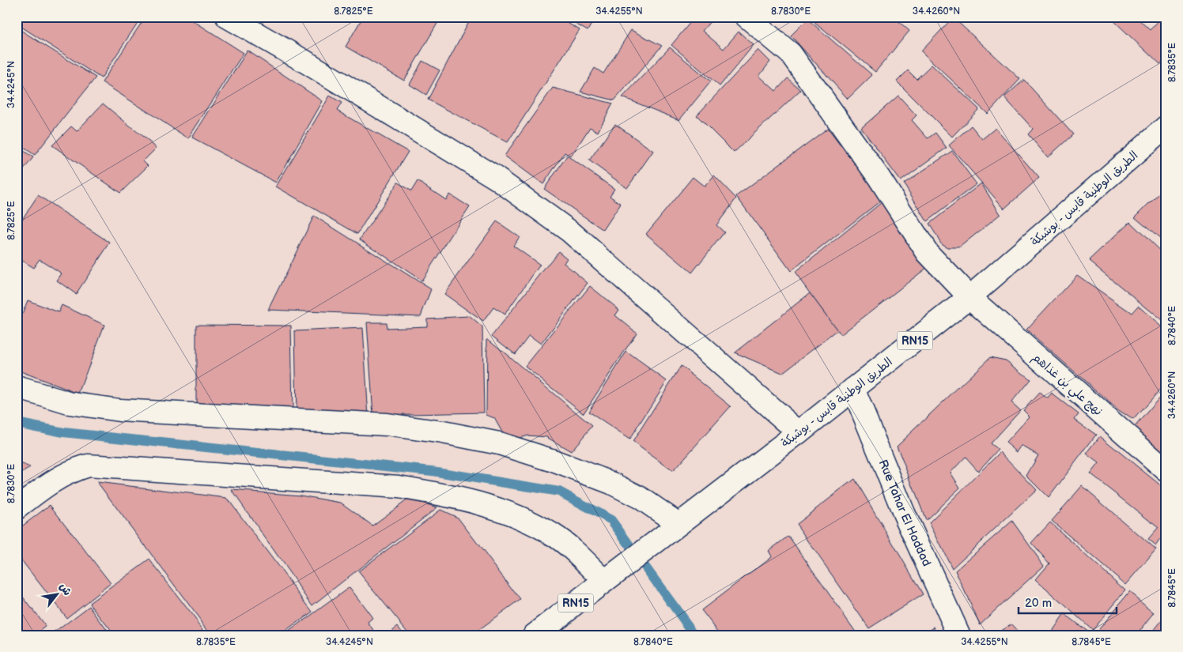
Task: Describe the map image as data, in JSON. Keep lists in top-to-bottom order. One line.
{"streets":{"street":["الطريق الوطنية قابس - بوشبكة","RN15","نهج علي بن غذاهم","Rue Tahar El Haddad"]},"crossings":[["الطريق الوطنية قابس - بوشبكة","نهج علي بن غذاهم"],["الطريق الوطنية قابس - بوشبكة","Rue Tahar El Haddad"]],"scale_bar":"20 m","north":"top right","coordinates":["8.7825°E","34.4255°N","8.7830°E","34.4260°N","8.7835°E","34.4245°N","8.7840°E","8.7845°E"]}
